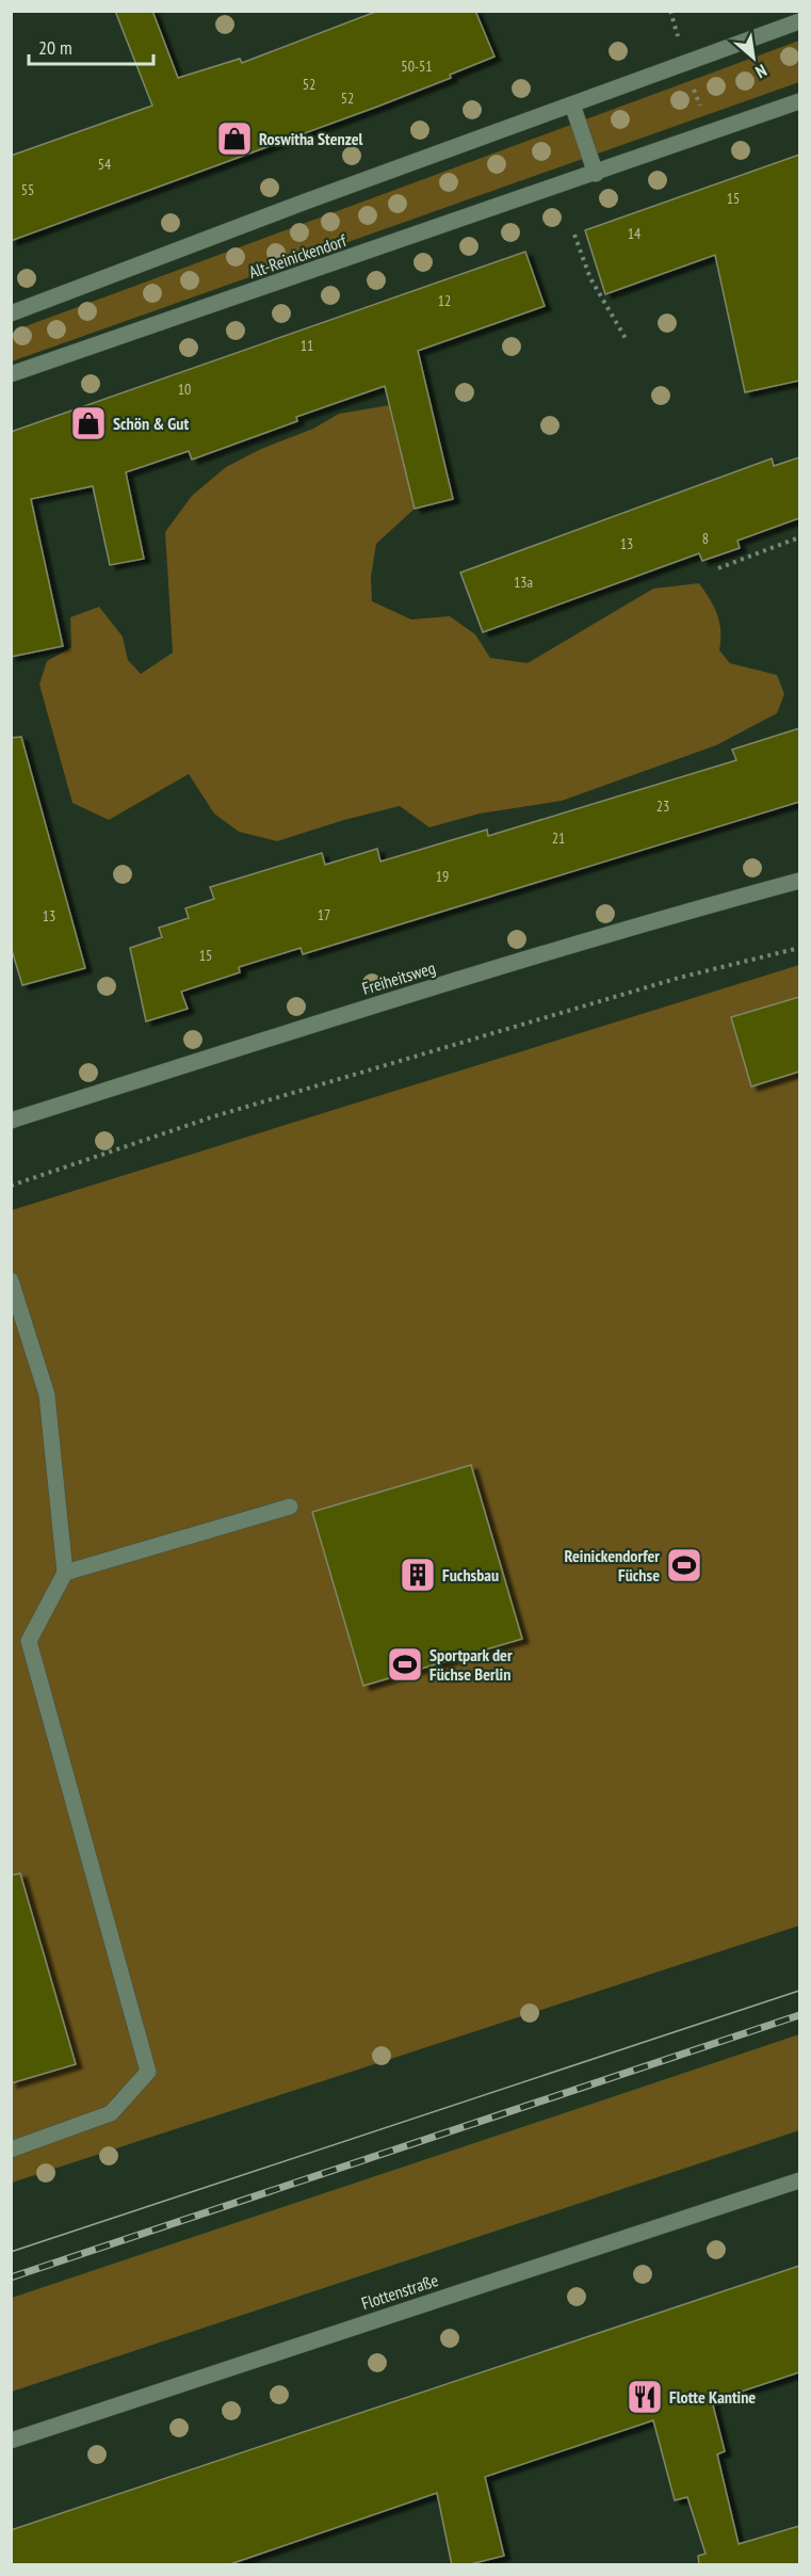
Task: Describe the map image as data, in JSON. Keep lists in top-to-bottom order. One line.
{"streets":{"street":["Alt-Reinickendorf","Freiheitsweg","Flottenstraße"]},"places":{"shop":["Roswitha Stenzel","Schön & Gut"],"sports":["Reinickendorfer Füchse","Sportpark der Füchse Berlin"],"building":["Fuchsbau"],"restaurant":["Flotte Kantine"]},"house_numbers":["50-51","52","52","54","55","15","14","12","11","10","8","13","13a","23","21","19","17","13","15"],"scale_bar":"20 m","north":"bottom right"}
